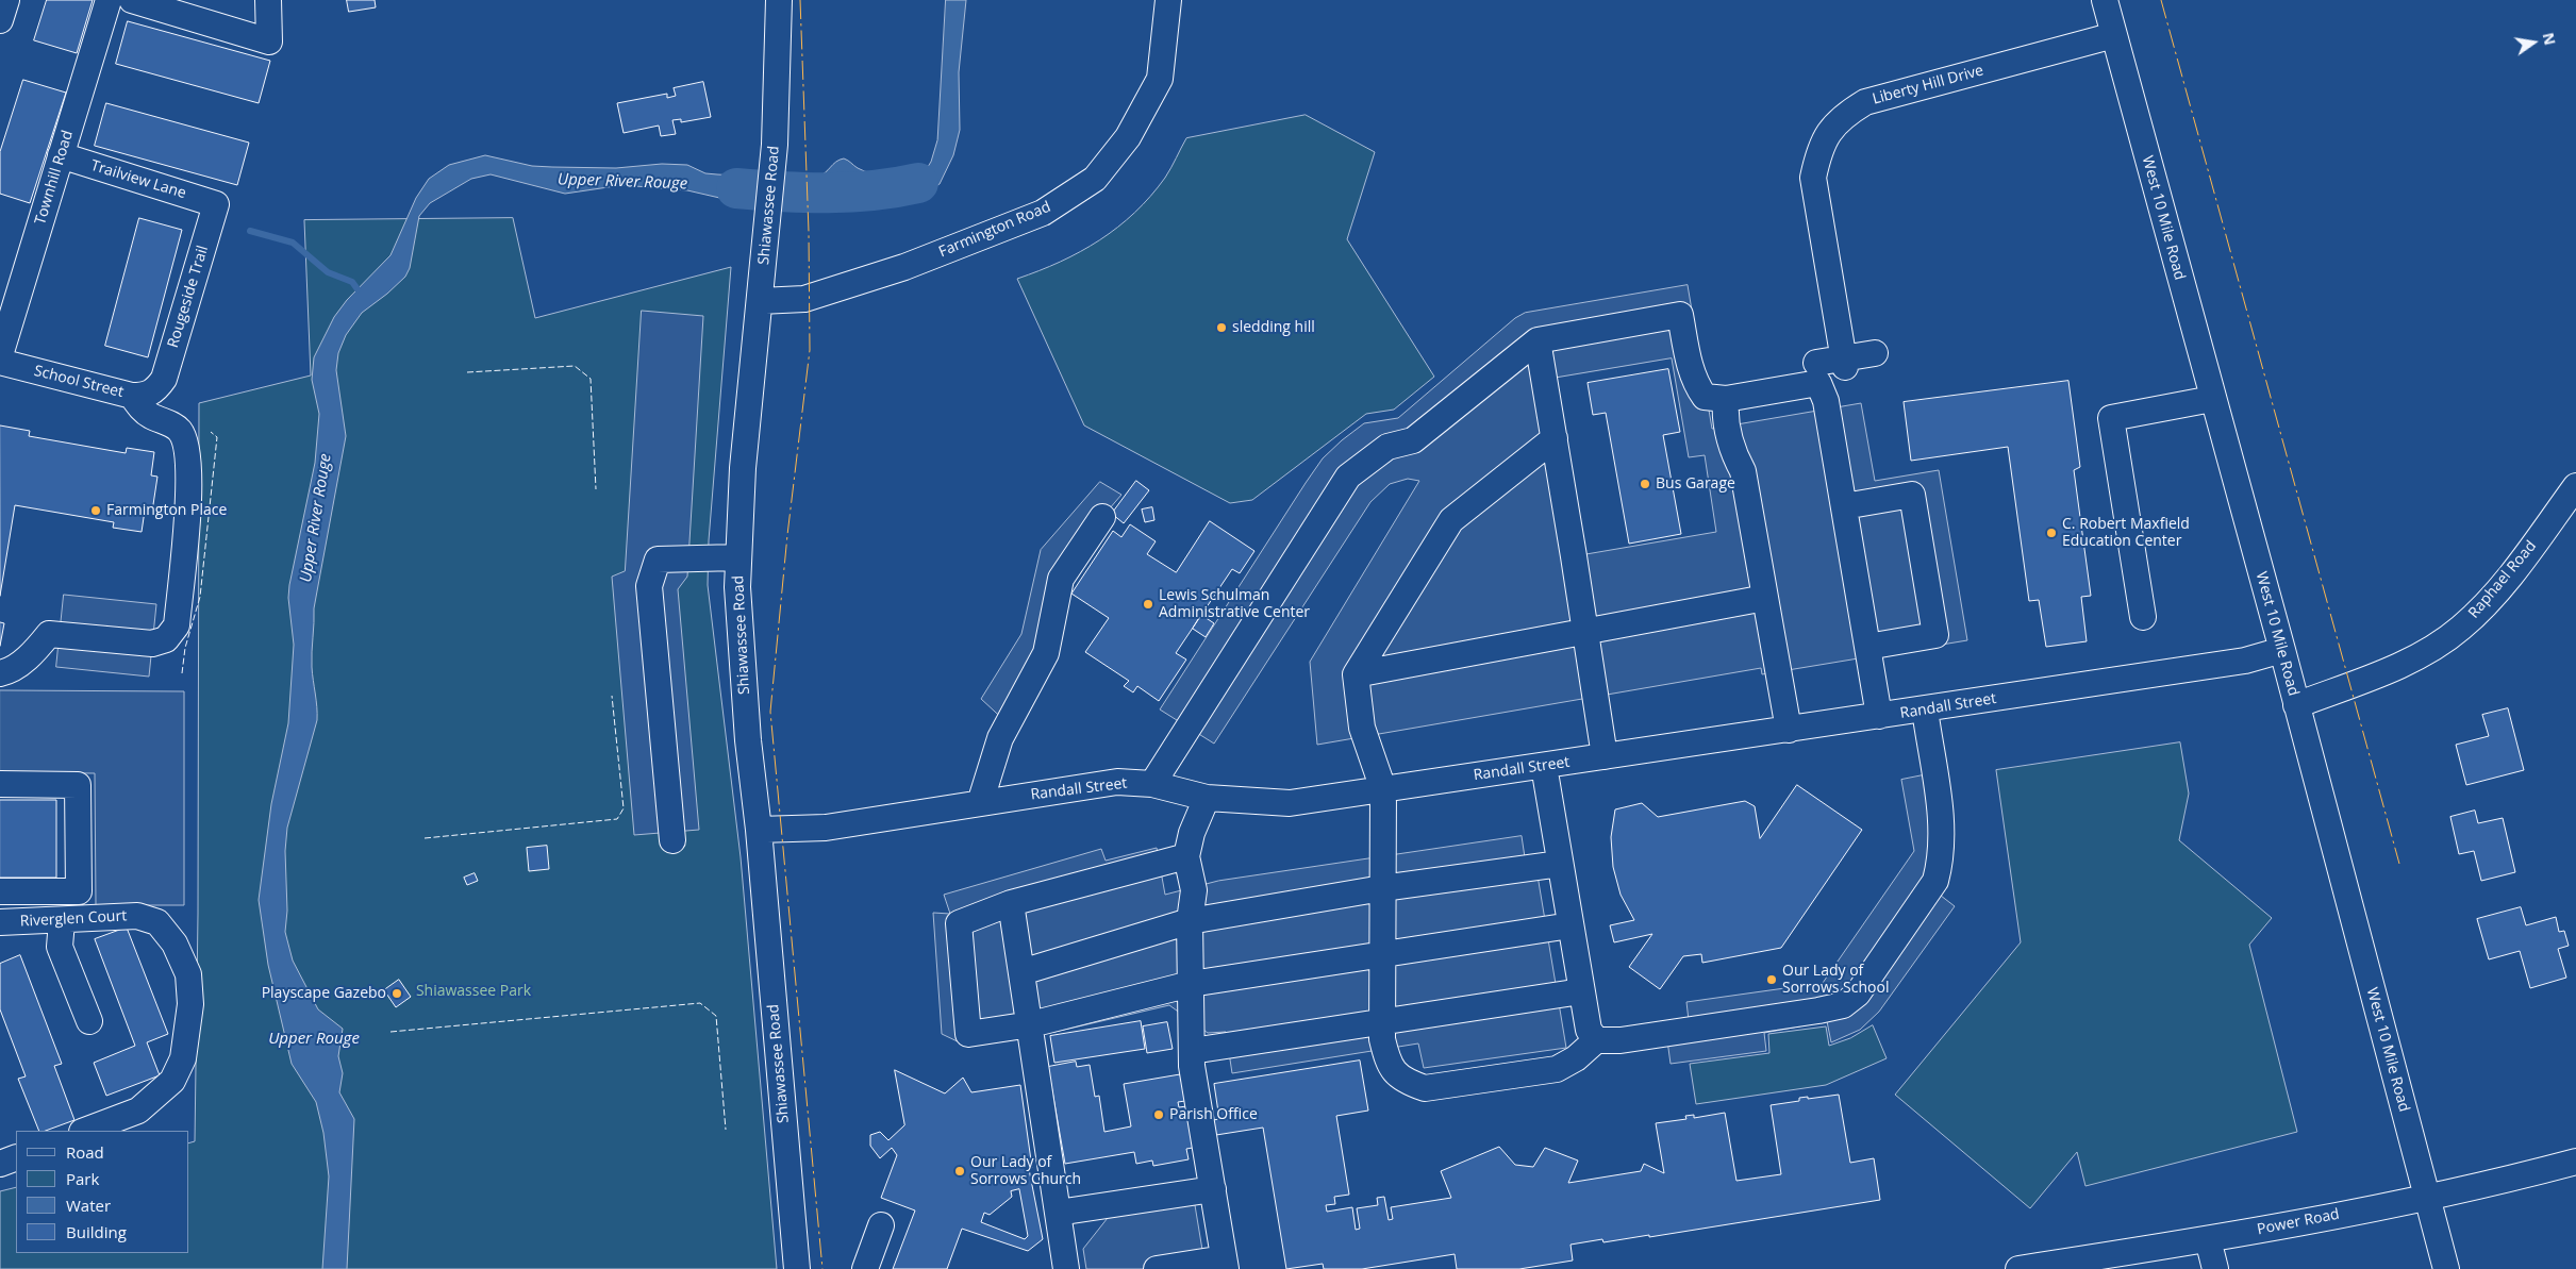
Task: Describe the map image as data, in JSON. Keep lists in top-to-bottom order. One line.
{"streets":{"street":["Liberty Hill Drive","Townhill Road","Trailview Lane","Shiawassee Road","West 10 Mile Road","Farmington Road","Rougeside Trail","School Street","Raphael Road","Randall Street","Riverglen Court","Power Road"]},"crossings":[["Liberty Hill Drive","West 10 Mile Road"],["Townhill Road","Trailview Lane"],["Trailview Lane","Rougeside Trail"],["Shiawassee Road","Farmington Road"],["Shiawassee Road","Randall Street"],["West 10 Mile Road","Raphael Road"],["West 10 Mile Road","Randall Street"],["West 10 Mile Road","Power Road"],["Rougeside Trail","School Street"]],"water":["Upper River Rouge","Upper Rouge"],"parks":["Shiawassee Park"],"places":["sledding hill","Bus Garage","Farmington Place","C. Robert Maxfield Education Center","Lewis Schulman Administrative Center","Our Lady of Sorrows School","Playscape Gazebo","Parish Office","Our Lady of Sorrows Church"],"legend":["Road","Park","Water","Building"],"north":"right"}
